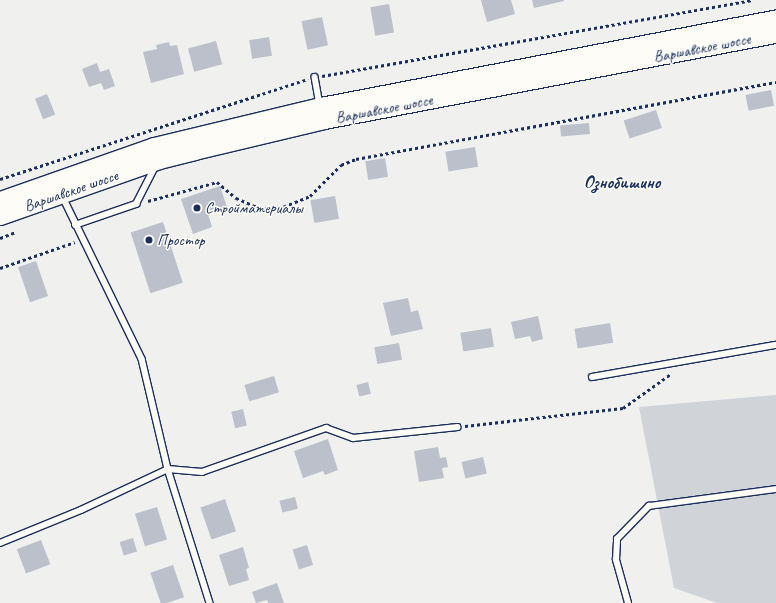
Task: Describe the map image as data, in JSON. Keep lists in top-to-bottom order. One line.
{"streets":{"main road":["Варшавское шоссе"]},"districts":["Ознобишино"],"places":["Стройматериалы","Простор"]}
